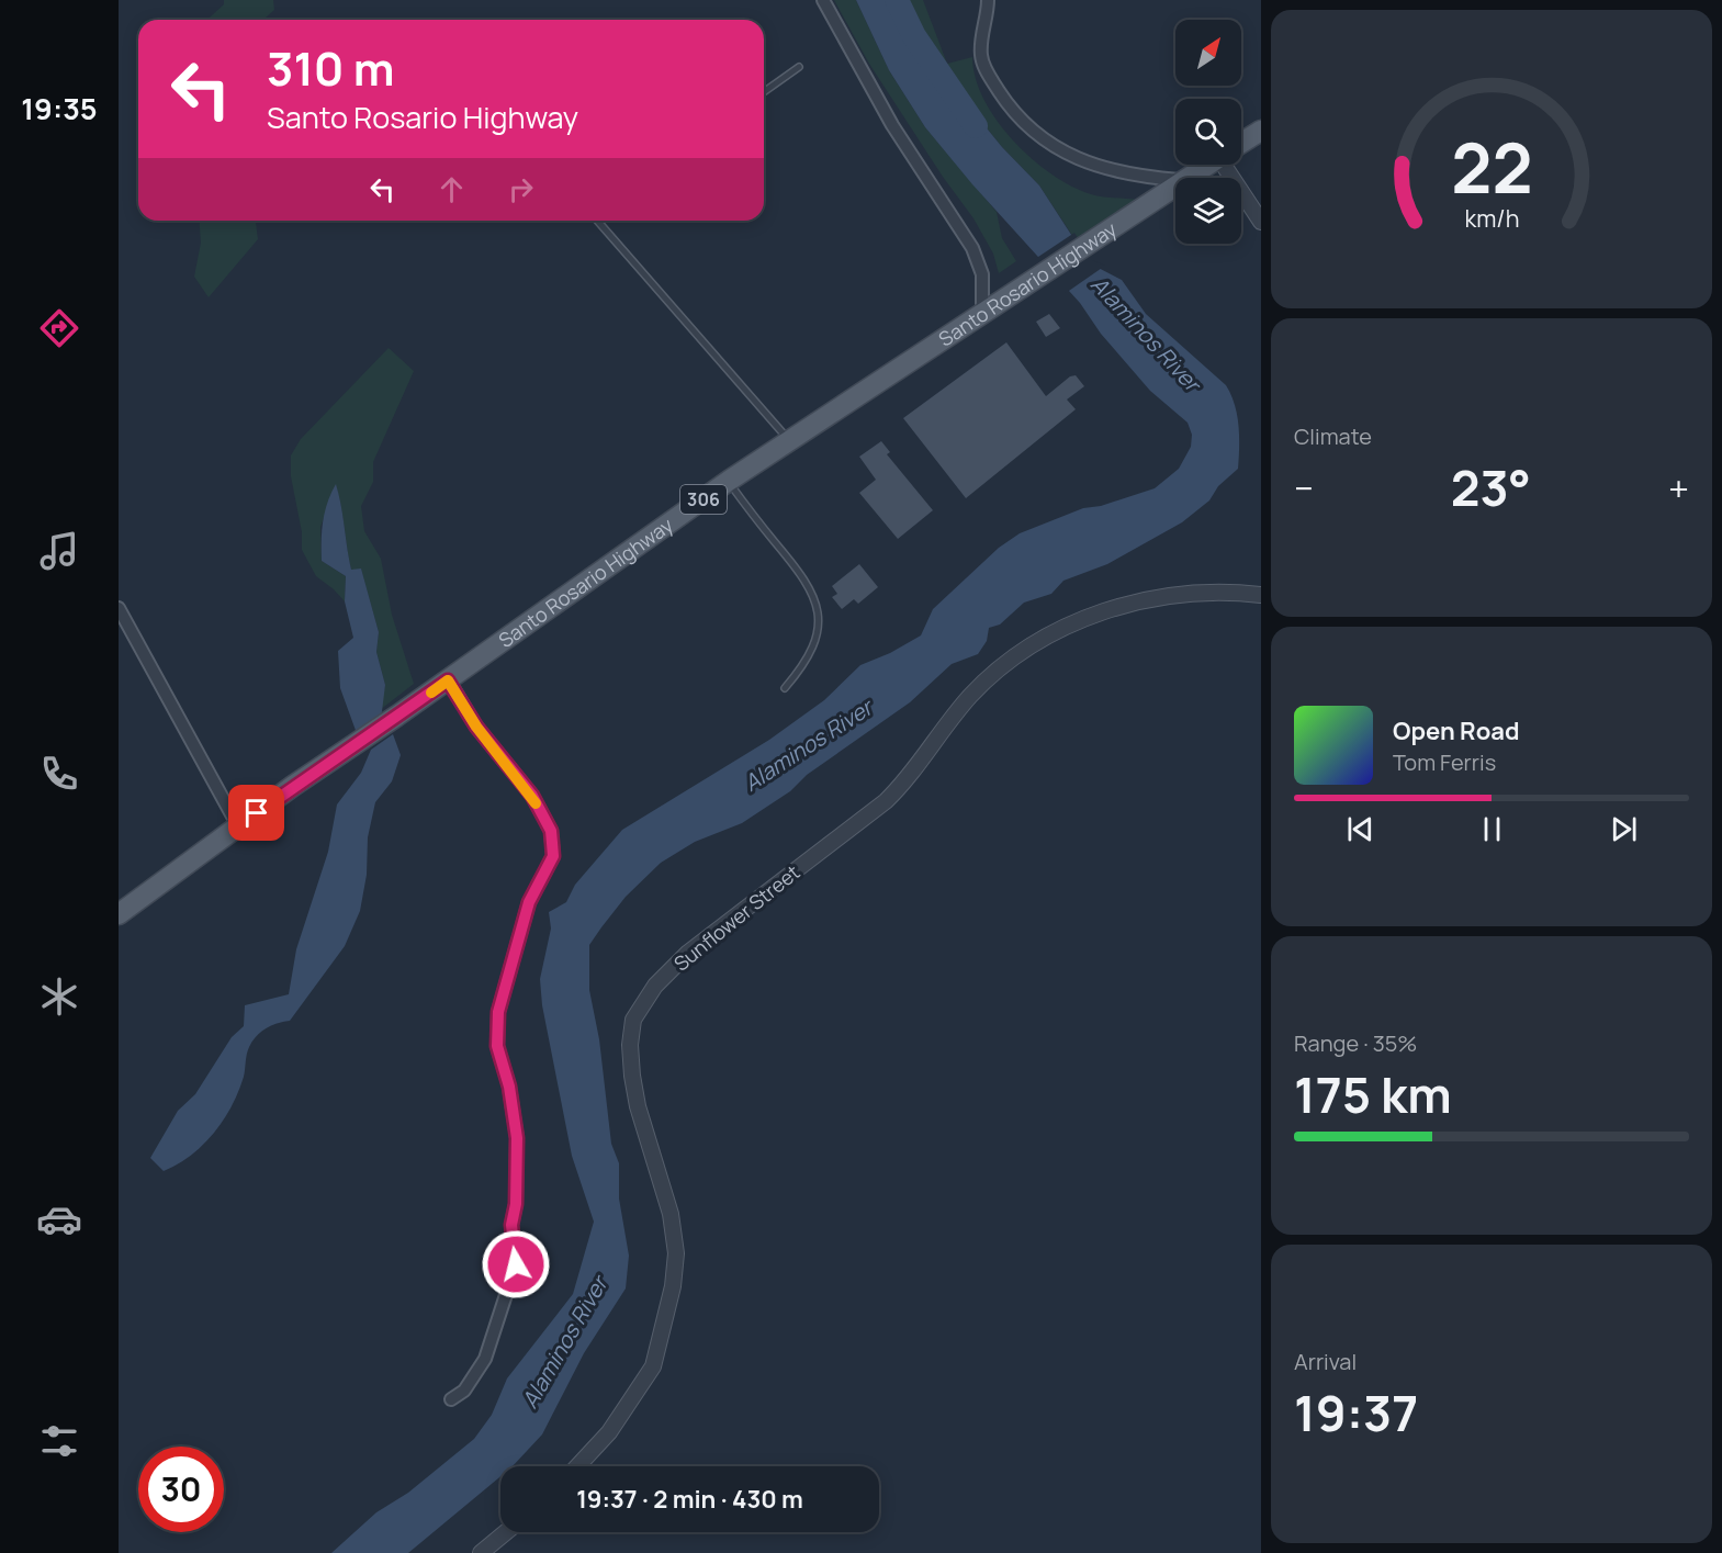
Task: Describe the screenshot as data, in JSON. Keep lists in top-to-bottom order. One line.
{"streets":{"main road":["Santo Rosario Highway","306"],"street":["Sunflower Street"]},"water":["Alaminos River"],"north":"top right","page":{"tabs":"19:35","turn":["310 m","Santo Rosario Highway"],"tile":["Climate",["Range · 35%","175 km"],["Arrival","19:37"]],"heat":["−","23°","+"],"song":["Open Road","Tom Ferris"],"limit":"30","trip":"19:37 · 2 min · 430 m","gauge":["22","km/h"]}}
